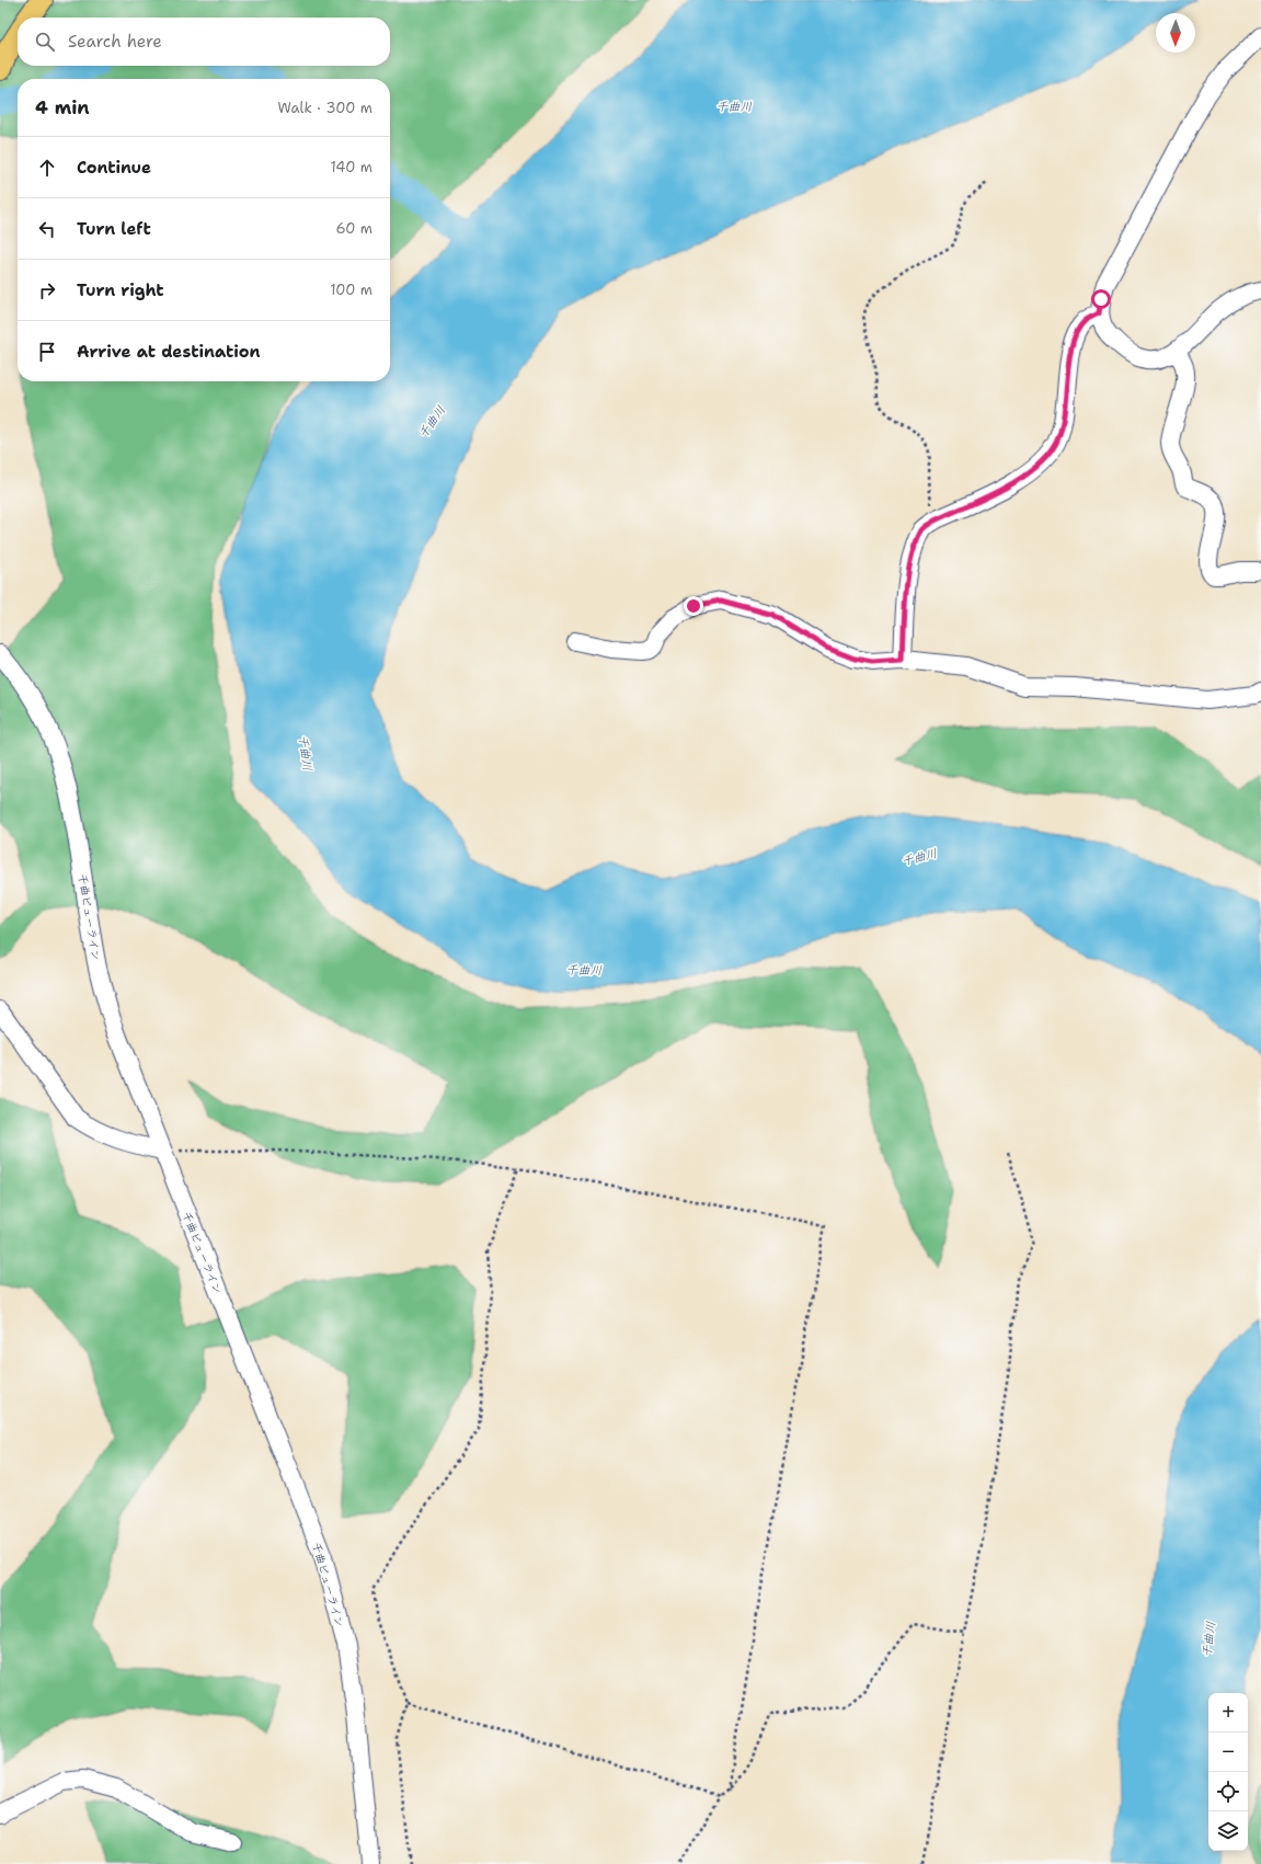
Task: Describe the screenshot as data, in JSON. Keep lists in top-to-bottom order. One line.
{"streets":{"street":["千曲ビューライン"]},"water":["千曲川"],"north":"bottom","page":{"search":"Search here","heading":["4 min","Walk · 300 m"],"list":[["Continue","140 m"],["Turn left","60 m"],["Turn right","100 m"],"Arrive at destination"],"map_buttons":["+","−"]}}
